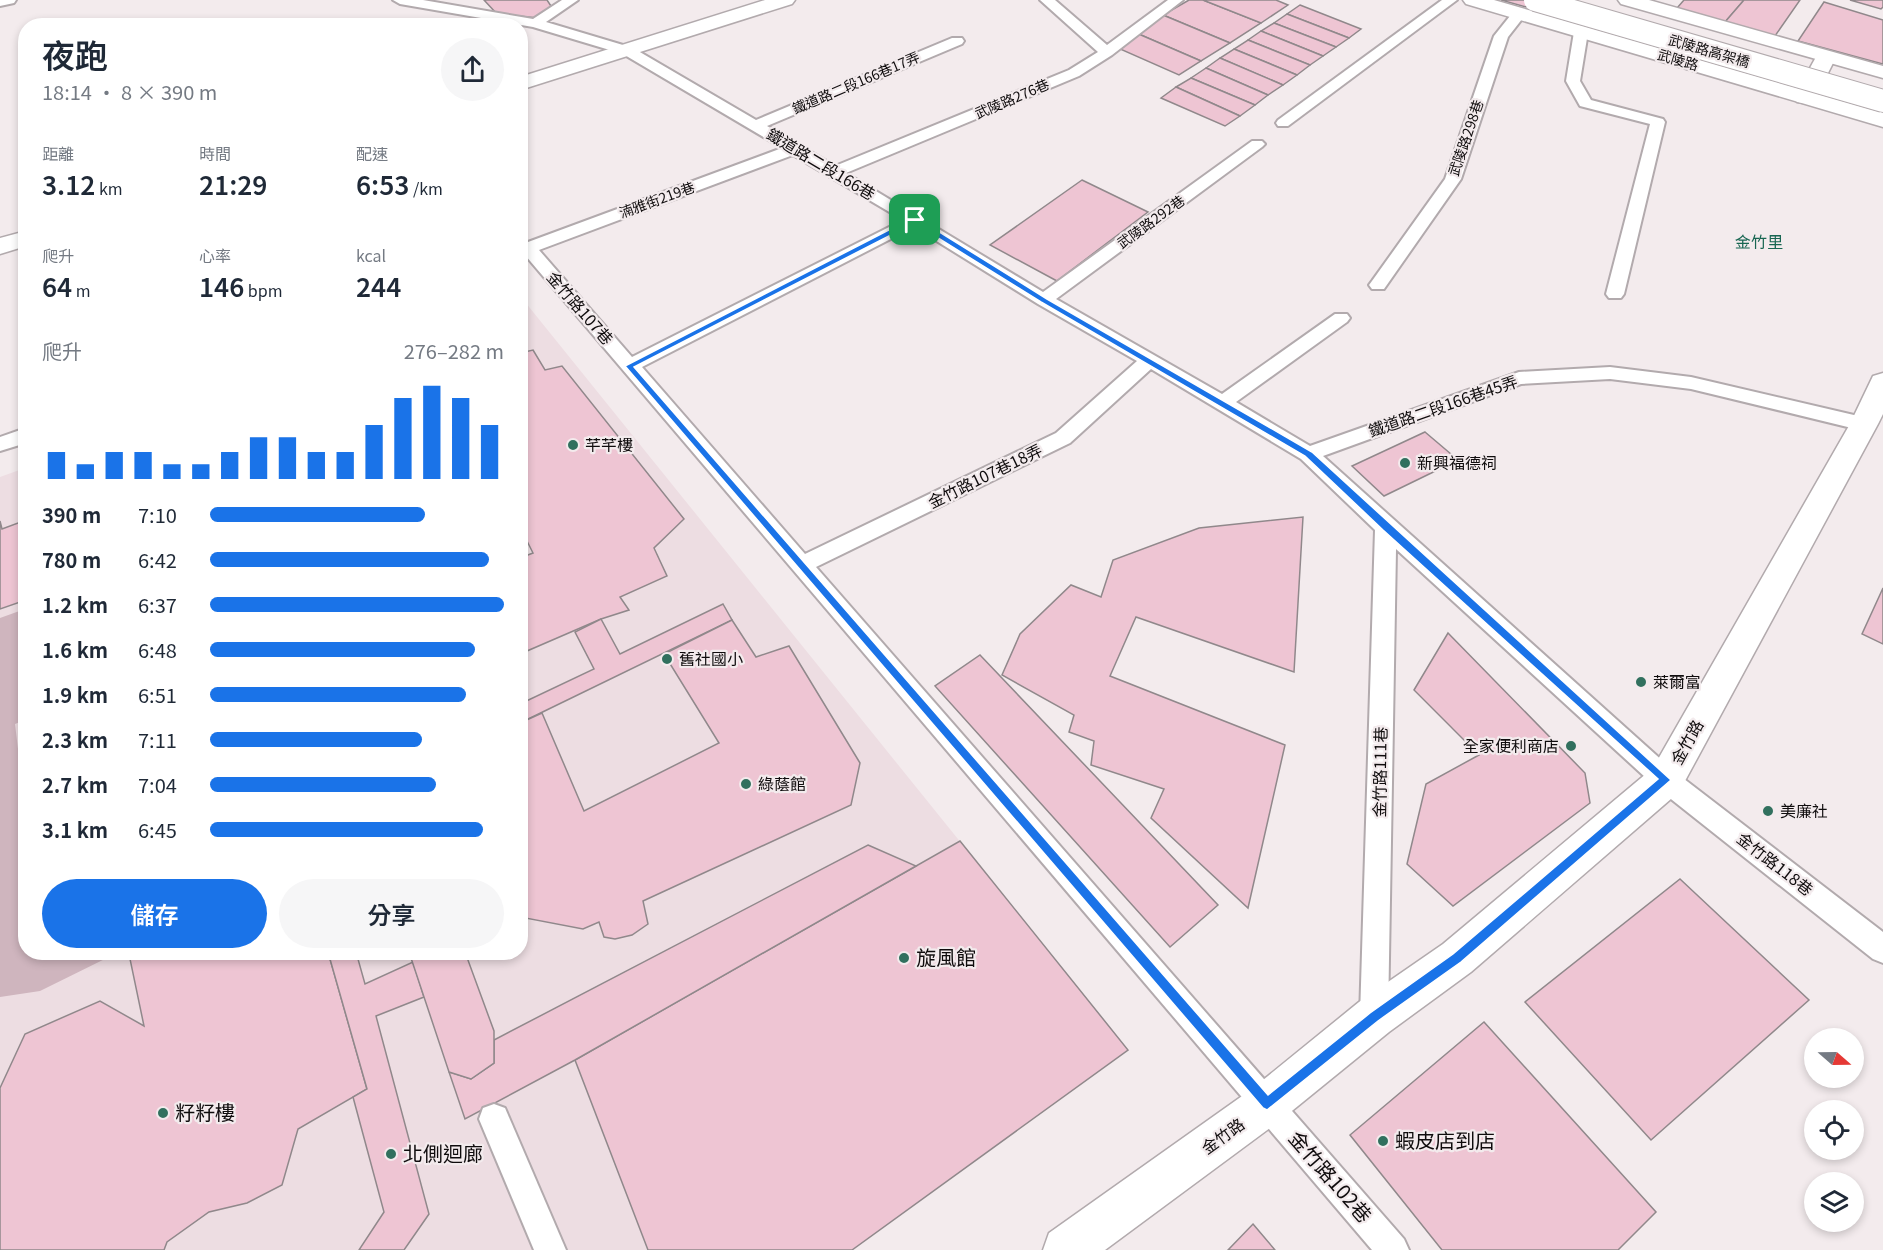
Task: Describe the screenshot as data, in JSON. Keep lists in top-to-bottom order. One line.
{"streets":{"main road":["武陵路高架橋","武陵路","金竹路"],"lane":["鐵道路二段166巷17弄","武陵路276巷","武陵路298巷","鐵道路二段166巷","湳雅街219巷","武陵路292巷","金竹路107巷","鐵道路二段166巷45弄","金竹路107巷18弄","金竹路111巷","金竹路118巷","金竹路102巷"]},"crossings":[["武陵路","武陵路298巷"],["鐵道路二段166巷17弄","鐵道路二段166巷"],["武陵路276巷","鐵道路二段166巷"],["鐵道路二段166巷","湳雅街219巷"],["鐵道路二段166巷","武陵路292巷"],["鐵道路二段166巷","鐵道路二段166巷45弄"],["鐵道路二段166巷","金竹路107巷18弄"],["鐵道路二段166巷","金竹路"],["鐵道路二段166巷","金竹路111巷"],["鐵道路二段166巷","金竹路118巷"],["金竹路107巷","金竹路107巷18弄"],["金竹路107巷","金竹路"],["金竹路107巷","金竹路102巷"],["鐵道路二段166巷45弄","金竹路"],["金竹路","金竹路111巷"],["金竹路","金竹路118巷"],["金竹路","金竹路102巷"]],"districts":["金竹里"],"places":["芊芊樓","新興福德祠","舊社國小","萊爾富","全家便利商店","綠蔭館","美廉社","旋風館","籽籽樓","蝦皮店到店","北側迴廊"],"north":"right","page":{"heading":["夜跑","18:14 · 8 × 390 m"],"stats":[["距離","3.12 km"],["時間","21:29"],["配速","6:53 /km"],["爬升","64 m"],["心率","146 bpm"],["kcal","244"]],"chart":["爬升","276–282 m"],"list":[{"name":"390 m","note":"7:10"},{"name":"780 m","note":"6:42"},{"name":"1.2 km","note":"6:37"},{"name":"1.6 km","note":"6:48"},{"name":"1.9 km","note":"6:51"},{"name":"2.3 km","note":"7:11"},{"name":"2.7 km","note":"7:04"},{"name":"3.1 km","note":"6:45"}],"buttons":["儲存","分享"]}}
